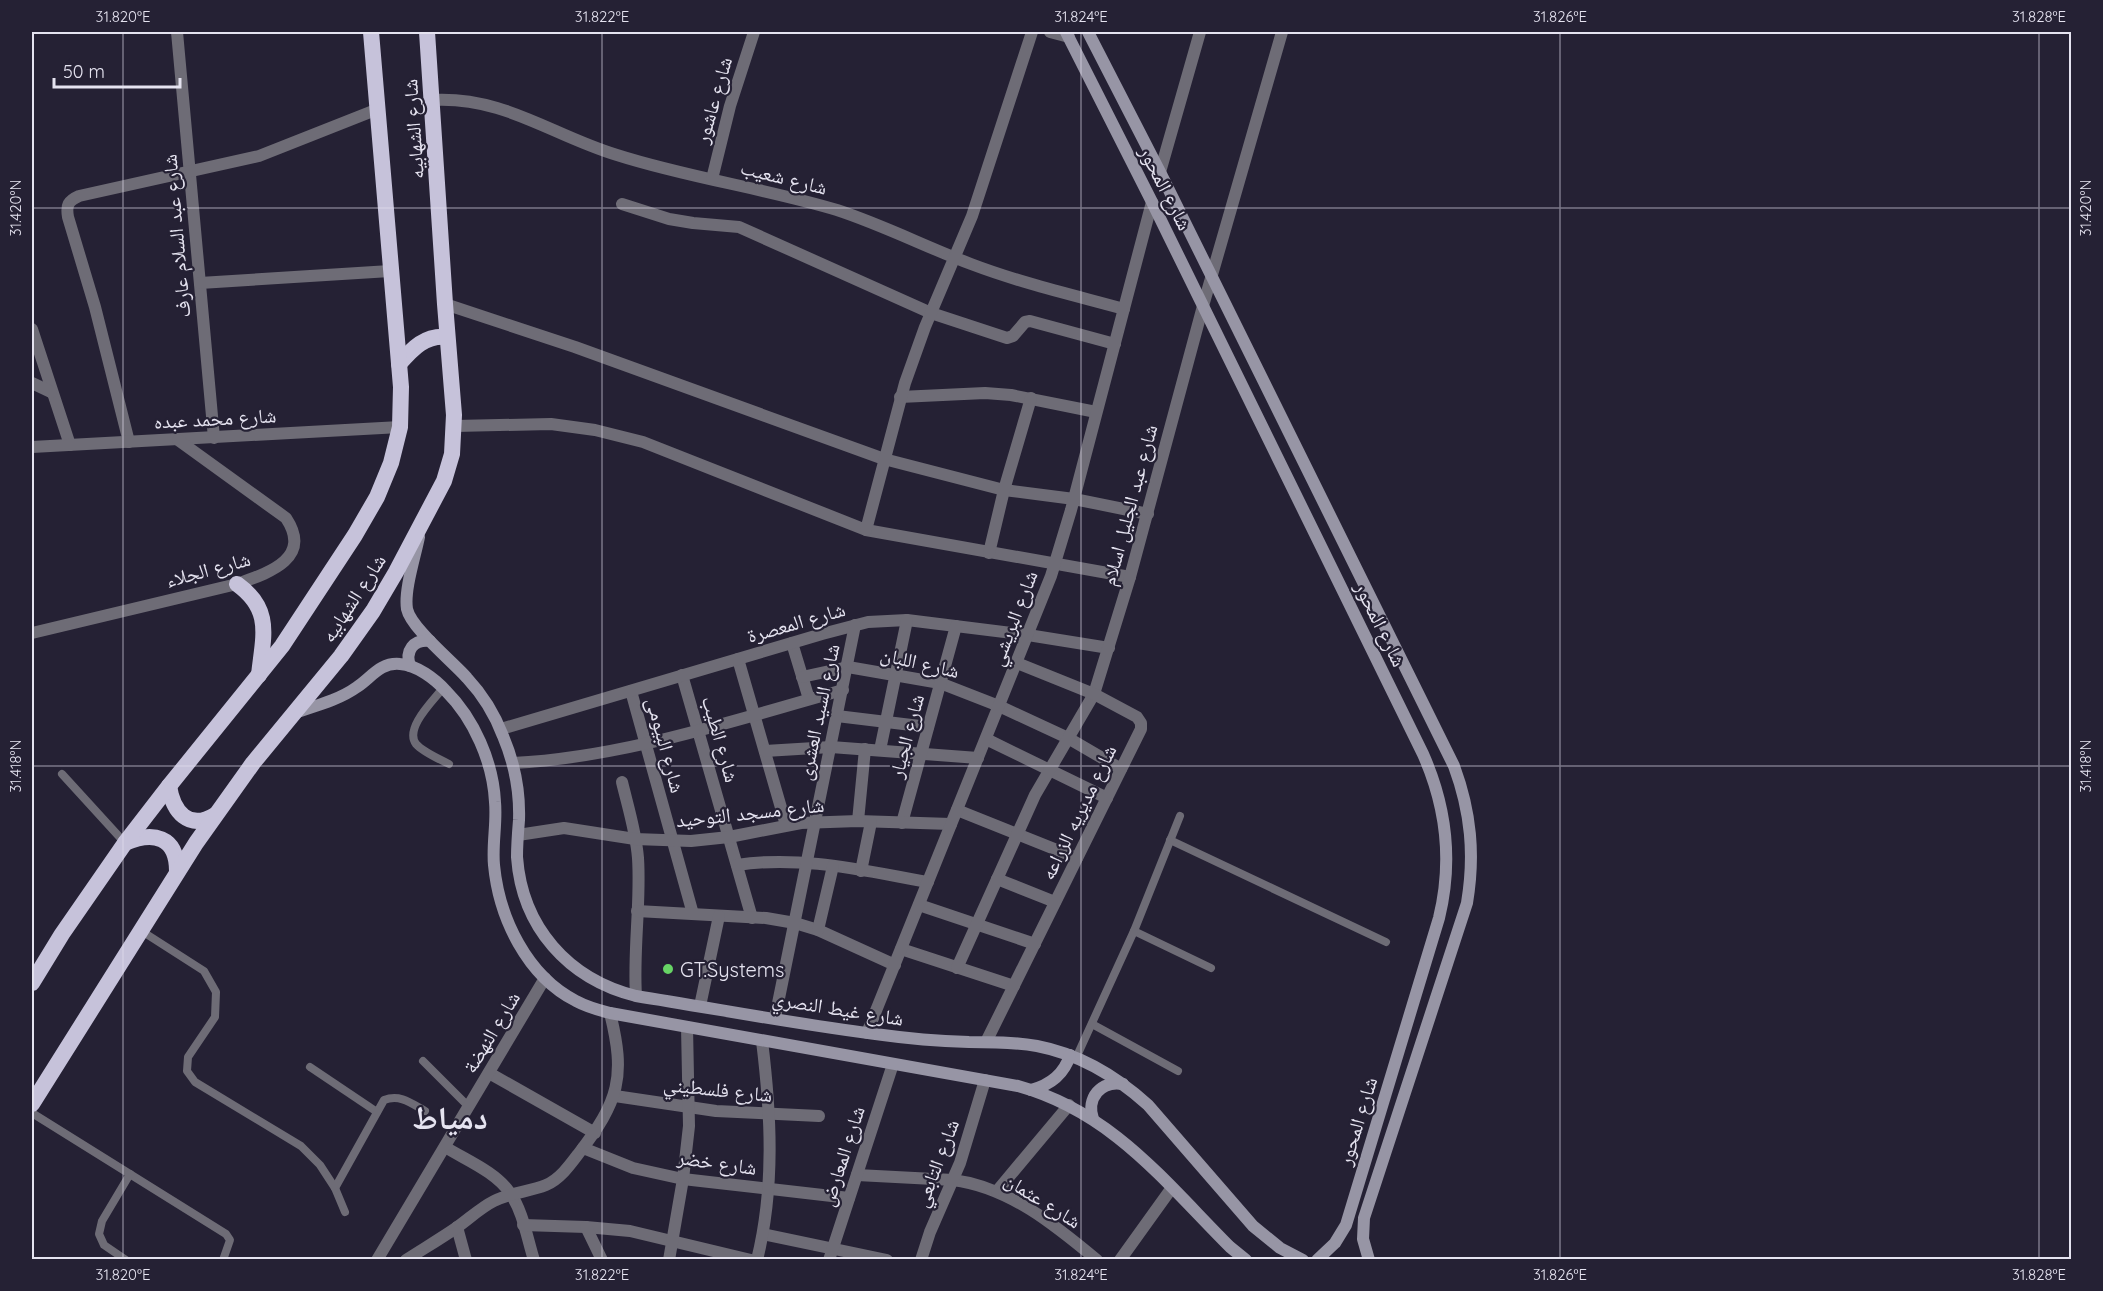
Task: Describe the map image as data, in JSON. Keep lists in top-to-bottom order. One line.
{"streets":{"highway":["شارع الشهابيه"],"main road":["شارع المحور","شارع غيط النصري"],"street":["شارع عاشور","شارع شعيب","شارع عبد السلام عارف","شارع محمد عبده","شارع عبد الجليل اسلام","شارع الجلاء","شارع البريشي","شارع المعصرة","شارع اللبان","شارع السيد العشرى","شارع الجيار","شارع الطيب","شارع البيومى","شارع مسجد التوحيد","شارع مديريه الزراعه","شارع النهضة","شارع فلسطيني","شارع المعارض","شارع خضر","شارع التابعي","شارع عثمان"]},"crossings":[["شارع عاشور","شارع شعيب"],["شارع الشهابيه","شارع شعيب"],["شارع الشهابيه","شارع محمد عبده"],["شارع الشهابيه","شارع غيط النصري"],["شارع شعيب","شارع البريشي"],["شارع المحور","شارع عبد الجليل اسلام"],["شارع المحور","شارع البريشي"],["شارع عبد السلام عارف","شارع محمد عبده"],["شارع محمد عبده","شارع الجلاء"],["شارع عبد الجليل اسلام","شارع المعصرة"],["شارع عبد الجليل اسلام","شارع اللبان"],["شارع عبد الجليل اسلام","شارع مديريه الزراعه"],["شارع البريشي","شارع المعصرة"],["شارع البريشي","شارع اللبان"],["شارع البريشي","شارع مسجد التوحيد"],["شارع البريشي","شارع مديريه الزراعه"],["شارع البريشي","شارع غيط النصري"],["شارع المعصرة","شارع السيد العشرى"],["شارع المعصرة","شارع الجيار"],["شارع المعصرة","شارع الطيب"],["شارع المعصرة","شارع البيومى"],["شارع المعصرة","شارع غيط النصري"],["شارع اللبان","شارع السيد العشرى"],["شارع اللبان","شارع الجيار"],["شارع اللبان","شارع مديريه الزراعه"],["شارع السيد العشرى","شارع مسجد التوحيد"],["شارع السيد العشرى","شارع غيط النصري"],["شارع الجيار","شارع مسجد التوحيد"],["شارع الطيب","شارع مسجد التوحيد"],["شارع البيومى","شارع مسجد التوحيد"],["شارع مسجد التوحيد","شارع غيط النصري"],["شارع مديريه الزراعه","شارع غيط النصري"],["شارع المعارض","شارع خضر"],["شارع المعارض","شارع عثمان"],["شارع التابعي","شارع عثمان"]],"districts":["دمياط"],"places":["GT.Systems"],"scale_bar":"50 m","coordinates":["31.820°E","31.822°E","31.824°E","31.826°E","31.828°E","31.420°N","31.418°N"]}
